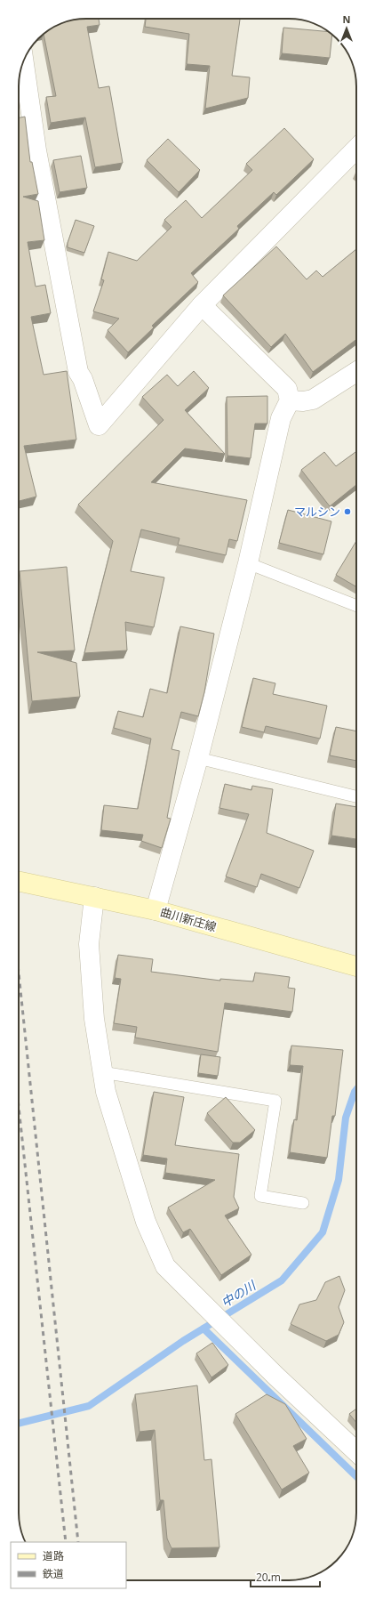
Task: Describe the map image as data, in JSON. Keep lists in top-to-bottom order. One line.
{"streets":{"main road":["曲川新庄線"]},"water":["中の川"],"places":["マルシン"],"legend":["道路","鉄道"],"scale_bar":"20 m","north":"top"}
